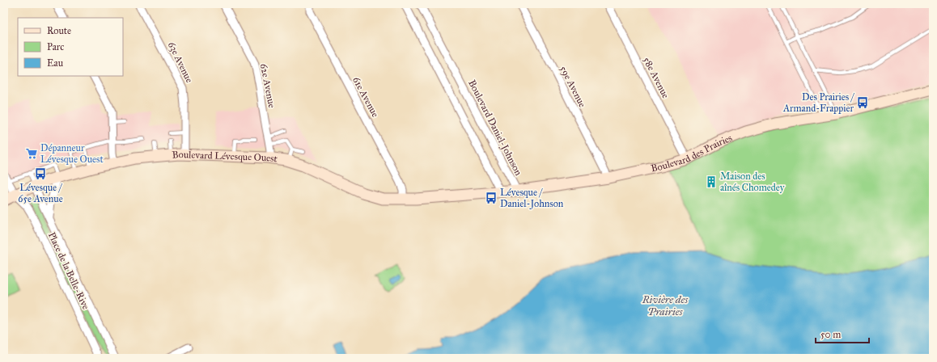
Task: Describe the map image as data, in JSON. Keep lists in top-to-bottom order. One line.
{"streets":{"street":["63e Avenue","58e Avenue","62e Avenue","59e Avenue","61e Avenue","Boulevard Daniel-Johnson","Boulevard des Prairies","Boulevard Lévesque Ouest","Place de la Belle-Rive"]},"crossings":[["63e Avenue","Boulevard Lévesque Ouest"],["58e Avenue","Boulevard des Prairies"],["62e Avenue","Boulevard Lévesque Ouest"],["59e Avenue","Boulevard des Prairies"],["61e Avenue","Boulevard Lévesque Ouest"],["Boulevard Daniel-Johnson","Boulevard des Prairies"],["Boulevard des Prairies","Boulevard Lévesque Ouest"],["Boulevard Lévesque Ouest","Place de la Belle-Rive"]],"water":["Rivière des Prairies"],"places":{"bus stop":["Des Prairies / Armand-Frappier","Lévesque / 65e Avenue","Lévesque / Daniel-Johnson"],"supermarket":["Dépanneur Lévesque Ouest"],"building":["Maison des aînés Chomedey"]},"legend":["Route","Parc","Eau"],"scale_bar":"50 m"}
